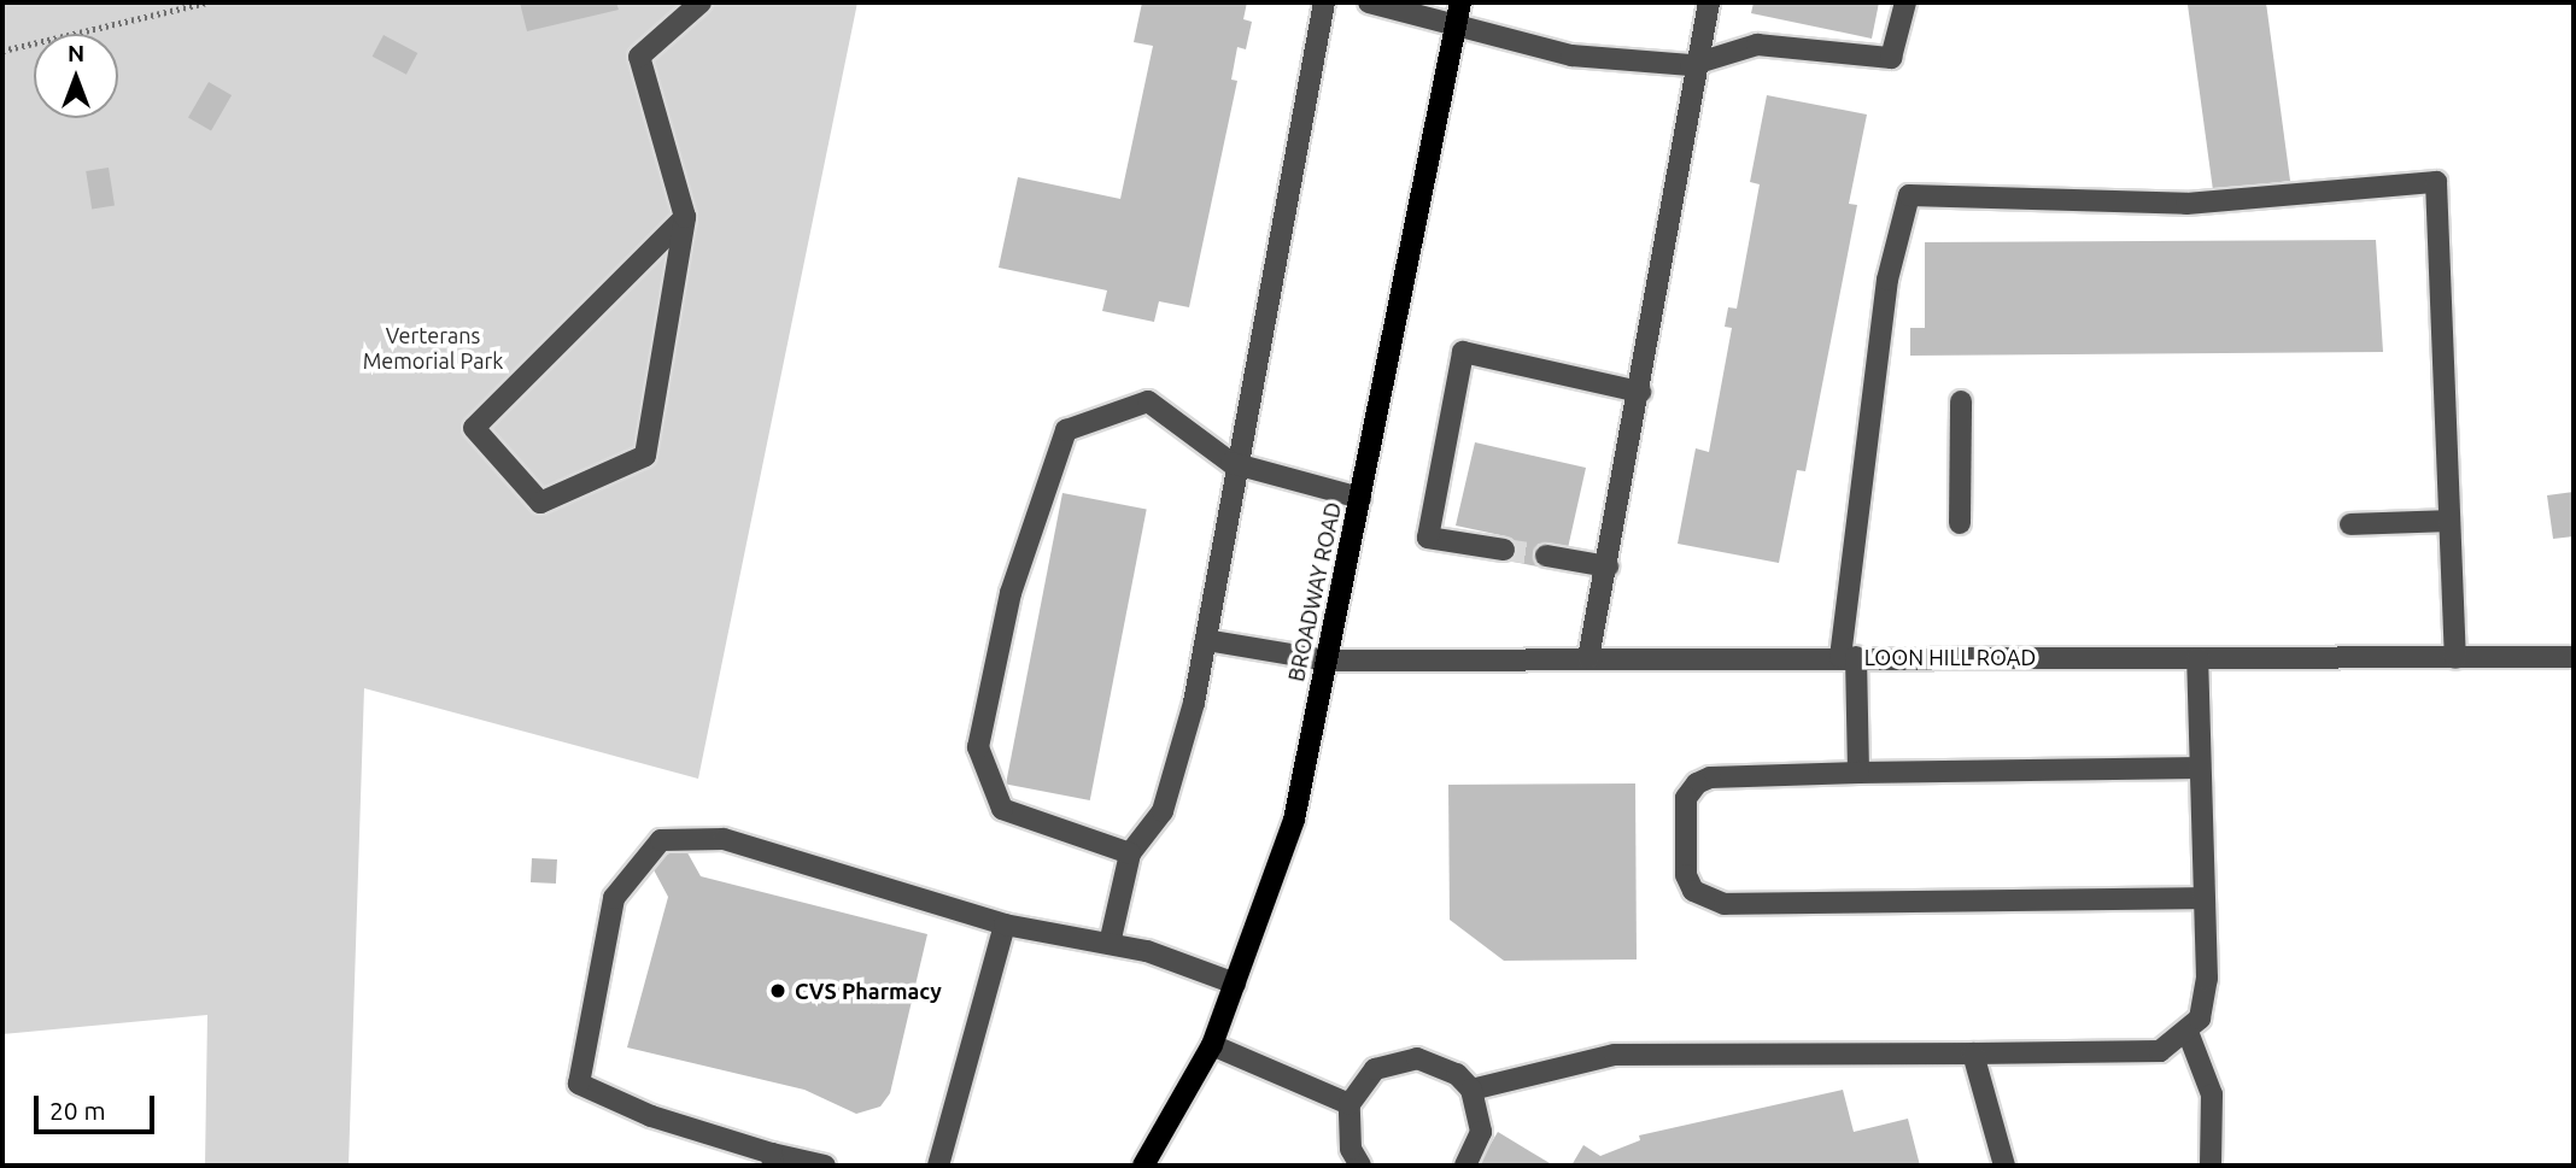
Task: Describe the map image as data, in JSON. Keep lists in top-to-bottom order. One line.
{"streets":{"main road":["BROADWAY ROAD"],"street":["LOON HILL ROAD"]},"crossings":[["BROADWAY ROAD","LOON HILL ROAD"]],"parks":["Verterans Memorial Park"],"places":["CVS Pharmacy"],"scale_bar":"20 m","north":"top"}
